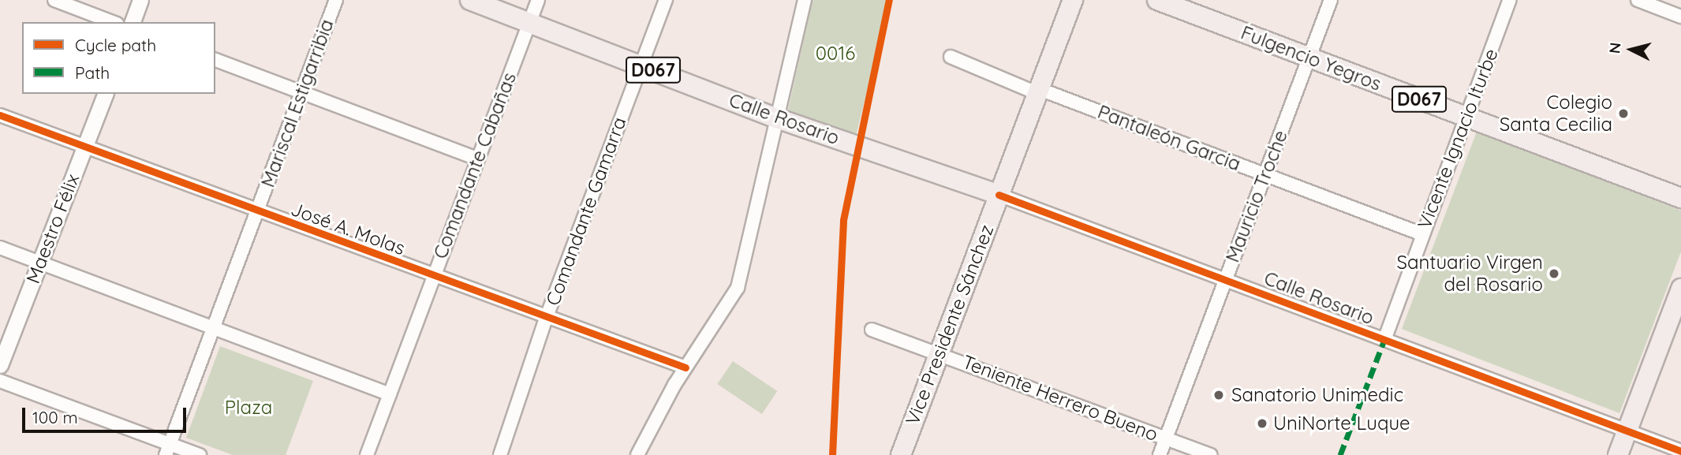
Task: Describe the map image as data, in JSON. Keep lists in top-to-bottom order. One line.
{"streets":{"main road":["Fulgencio Yegros","D067","Calle Rosario","Vice Presidente Sánchez"],"street":["Mariscal Estigarribia","Pantaleón Garcia","Vicente Ignacio Iturbe","Comandante Cabañas","Mauricio Troche","Comandante Gamarra","Maestro Félix","José A. Molas","Teniente Herrero Bueno"]},"crossings":[["Fulgencio Yegros","Vicente Ignacio Iturbe"],["Fulgencio Yegros","Mauricio Troche"],["Mariscal Estigarribia","José A. Molas"],["Calle Rosario","Vicente Ignacio Iturbe"],["Calle Rosario","Comandante Cabañas"],["Calle Rosario","Mauricio Troche"],["Calle Rosario","Comandante Gamarra"],["Calle Rosario","Vice Presidente Sánchez"],["Pantaleón Garcia","Vicente Ignacio Iturbe"],["Pantaleón Garcia","Mauricio Troche"],["Pantaleón Garcia","Vice Presidente Sánchez"],["Comandante Cabañas","José A. Molas"],["Mauricio Troche","Teniente Herrero Bueno"],["Comandante Gamarra","José A. Molas"],["Maestro Félix","José A. Molas"],["Vice Presidente Sánchez","Teniente Herrero Bueno"]],"parks":["0016","Plaza"],"places":["Colegio Santa Cecilia","Santuario Virgen del Rosario","Sanatorio Unimedic","UniNorte Luque"],"legend":["Cycle path","Path"],"scale_bar":"100 m","north":"left"}
